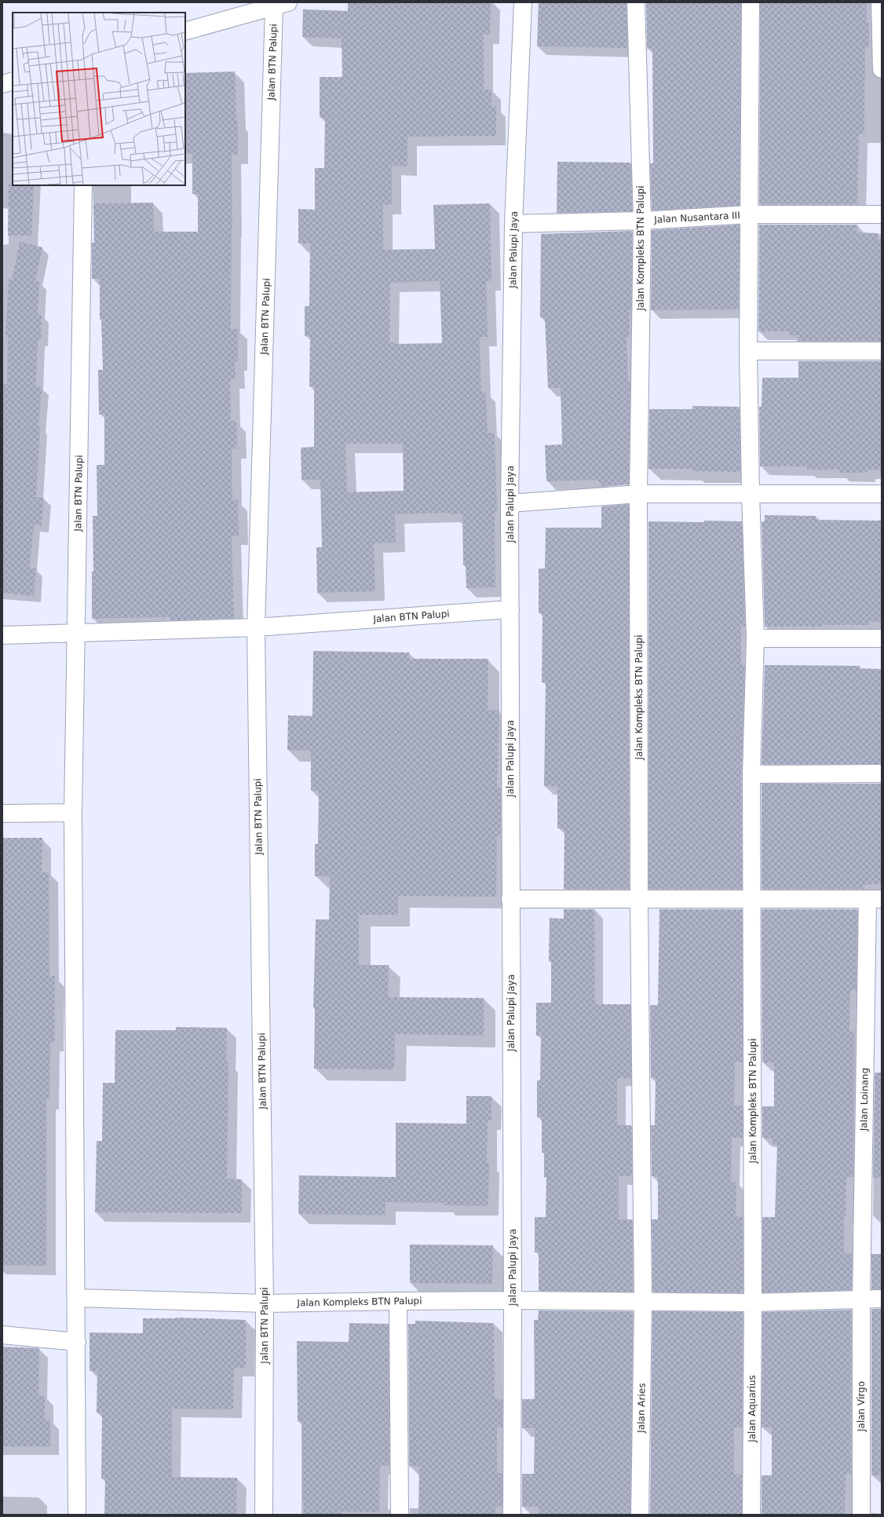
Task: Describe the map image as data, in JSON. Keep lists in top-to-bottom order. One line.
{"streets":{"street":["Jalan BTN Palupi","Jalan Nusantara III","Jalan Kompleks BTN Palupi","Jalan Palupi Jaya","Jalan Loinang","Jalan Virgo","Jalan Aries","Jalan Aquarius"]},"crossings":[["Jalan BTN Palupi","Jalan Kompleks BTN Palupi"],["Jalan BTN Palupi","Jalan Palupi Jaya"],["Jalan Nusantara III","Jalan Kompleks BTN Palupi"],["Jalan Nusantara III","Jalan Palupi Jaya"],["Jalan Kompleks BTN Palupi","Jalan Palupi Jaya"],["Jalan Kompleks BTN Palupi","Jalan Loinang"],["Jalan Kompleks BTN Palupi","Jalan Virgo"],["Jalan Kompleks BTN Palupi","Jalan Aries"],["Jalan Kompleks BTN Palupi","Jalan Aquarius"],["Jalan Loinang","Jalan Virgo"]]}
